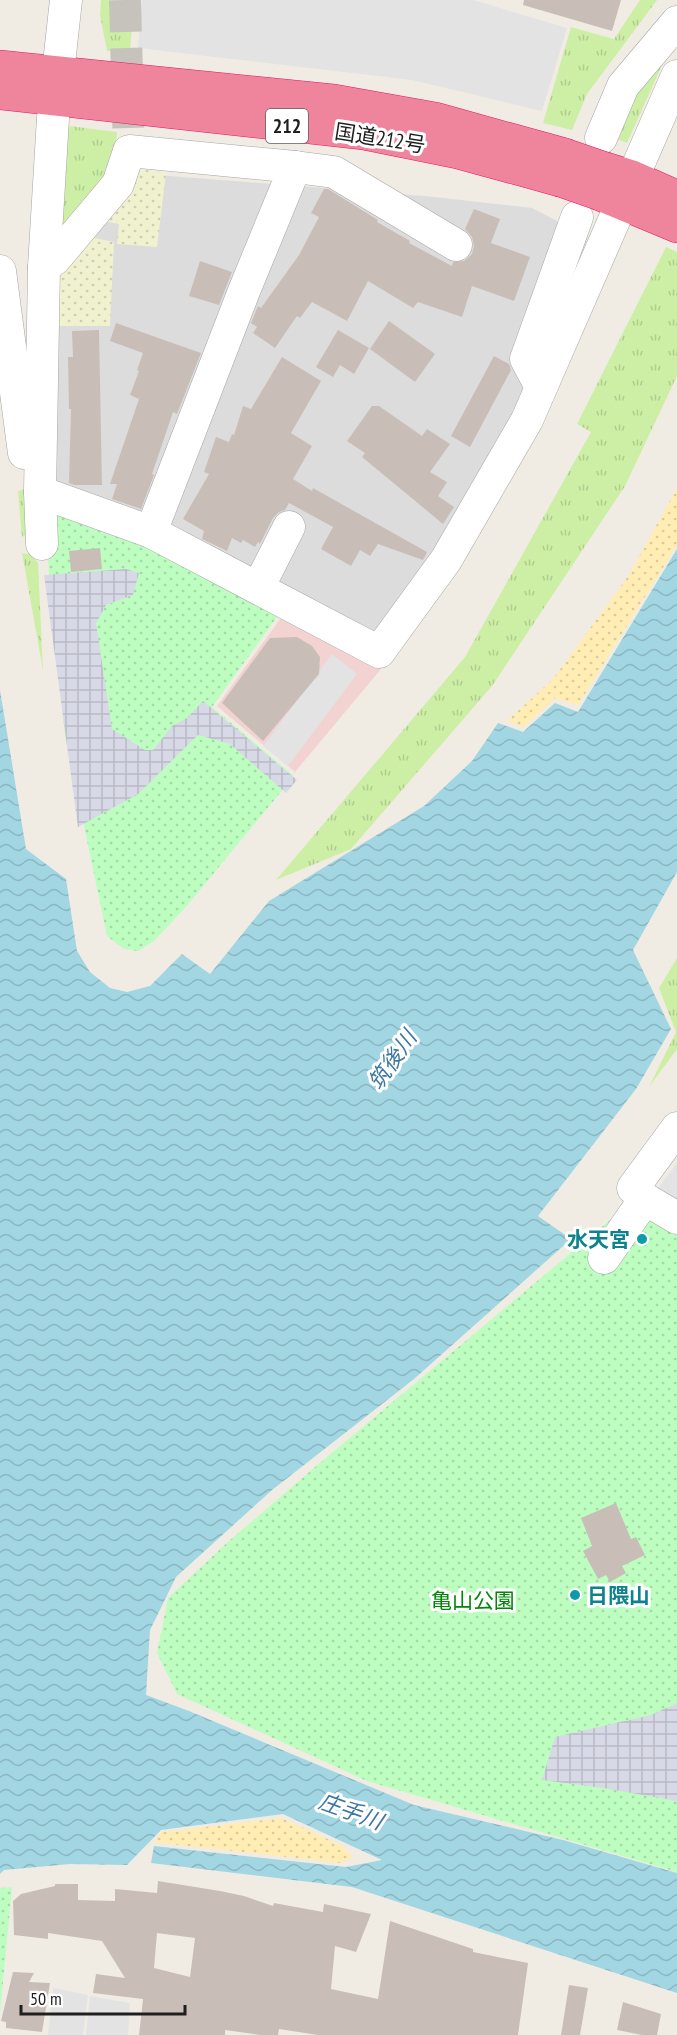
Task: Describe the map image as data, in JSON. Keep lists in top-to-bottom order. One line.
{"streets":{"highway":["212","国道212号"]},"water":["筑後川","庄手川"],"parks":["亀山公園"],"places":["水天宮","日隈山"],"scale_bar":"50 m"}
